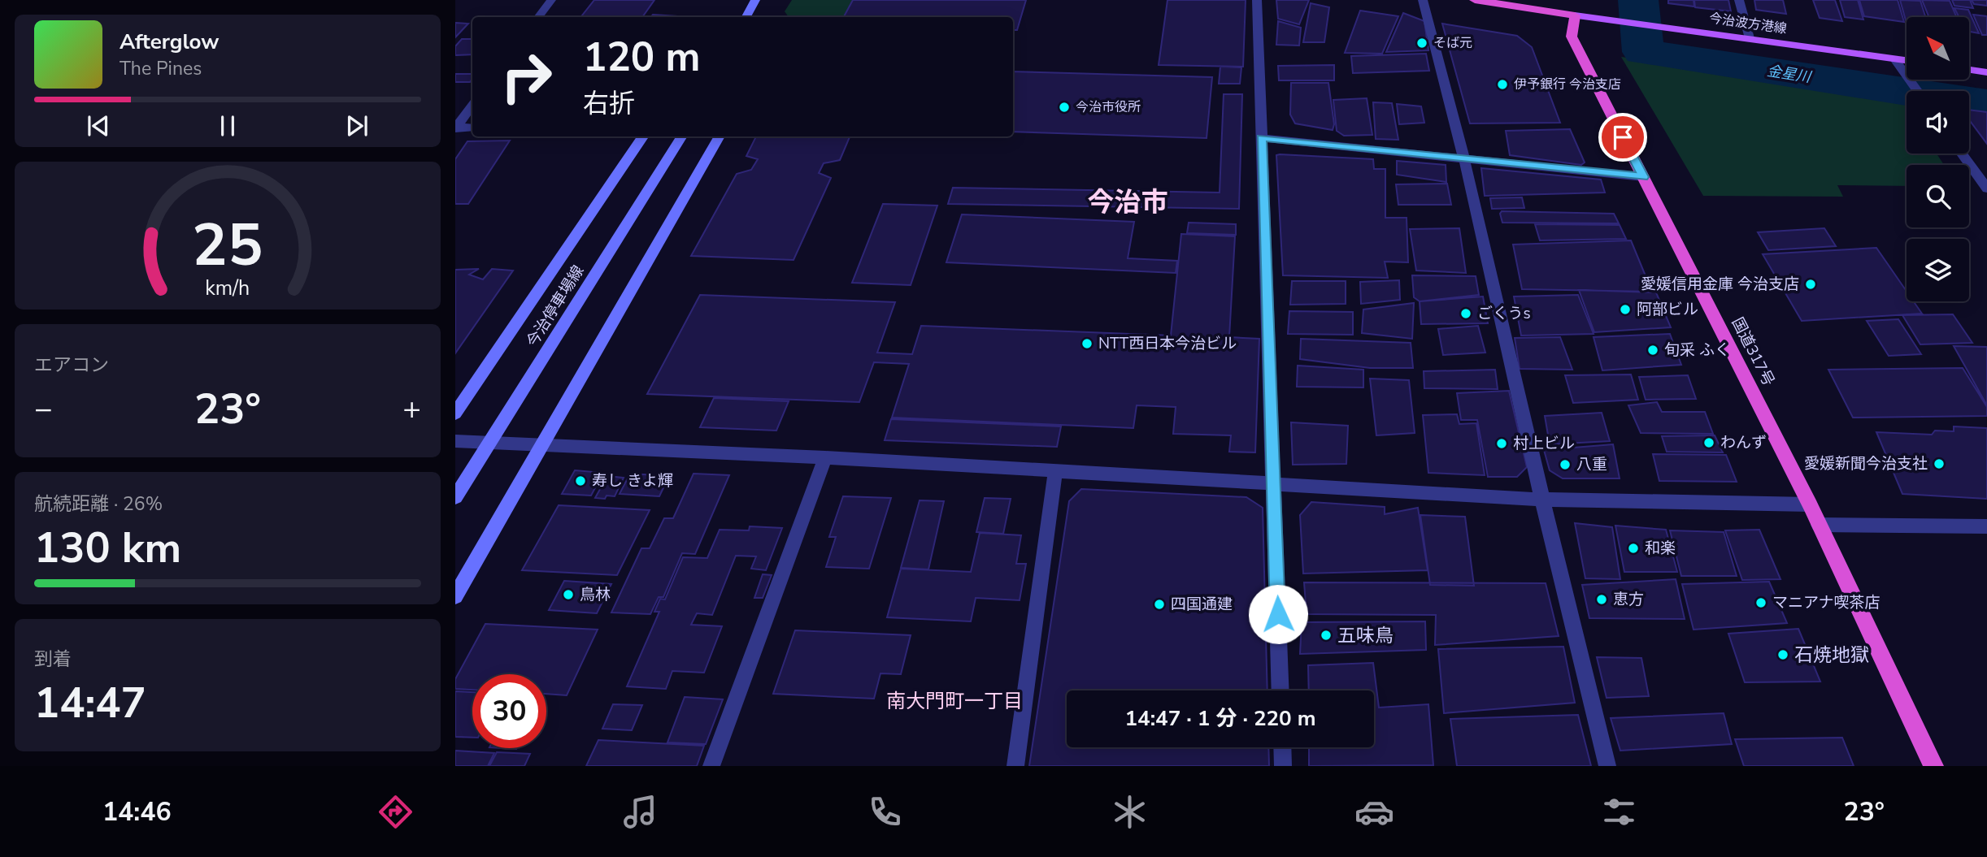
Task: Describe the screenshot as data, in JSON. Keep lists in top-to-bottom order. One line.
{"streets":{"highway":["国道317号"],"main road":["今治波方港線","今治停車場線"]},"crossings":[["今治波方港線","国道317号"]],"districts":["今治市","南大門町一丁目"],"water":["金星川"],"places":["そば元","伊予銀行 今治支店","今治市役所","愛媛信用金庫 今治支店","阿部ビル","ごくうs","NTT西日本今治ビル","旬采 ふく","わんず","村上ビル","愛媛新聞今治支社","八重","寿し きよ輝","和楽","鳥林","恵方","マニアナ喫茶店","四国通建","五味鳥","石焼地獄"],"north":"top left","page":{"turn":["120 m","右折"],"song":["Afterglow","The Pines"],"tile":["エアコン",["航続距離 · 26%","130 km"],["到着","14:47"]],"heat":["−","23°","+"],"limit":"30","trip":"14:47 · 1 分 · 220 m","tabs":["14:46","23°"],"gauge":["25","km/h"]}}
